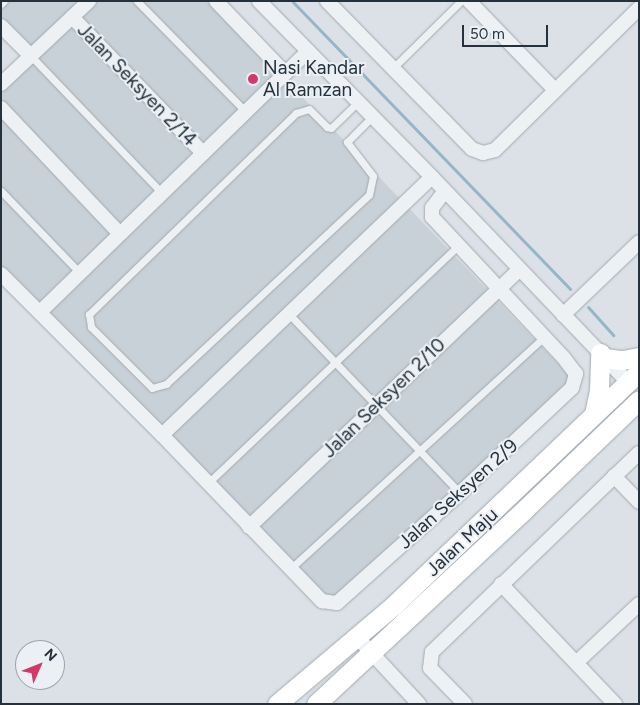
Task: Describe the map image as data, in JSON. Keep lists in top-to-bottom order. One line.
{"streets":{"street":["Jalan Seksyen 2/14","Jalan Seksyen 2/10","Jalan Seksyen 2/9","Jalan Maju"]},"places":["Nasi Kandar Al Ramzan"],"scale_bar":"50 m","north":"top right"}
